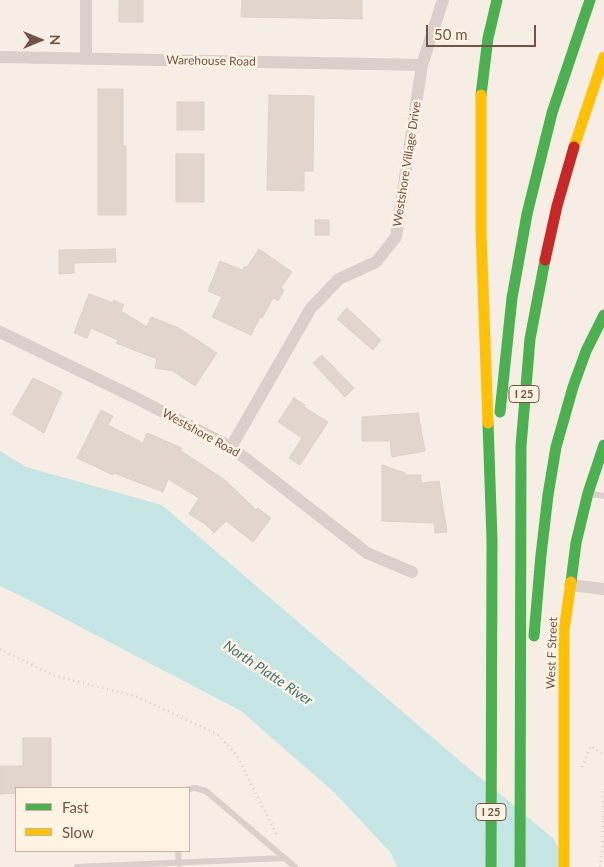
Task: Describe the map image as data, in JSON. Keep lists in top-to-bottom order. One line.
{"streets":{"main road":["I 25","West F Street"],"street":["Warehouse Road","Westshore Village Drive","Westshore Road"]},"crossings":[["Warehouse Road","Westshore Village Drive"],["Westshore Village Drive","Westshore Road"]],"water":["North Platte River"],"legend":["Fast","Slow"],"scale_bar":"50 m","north":"right"}
